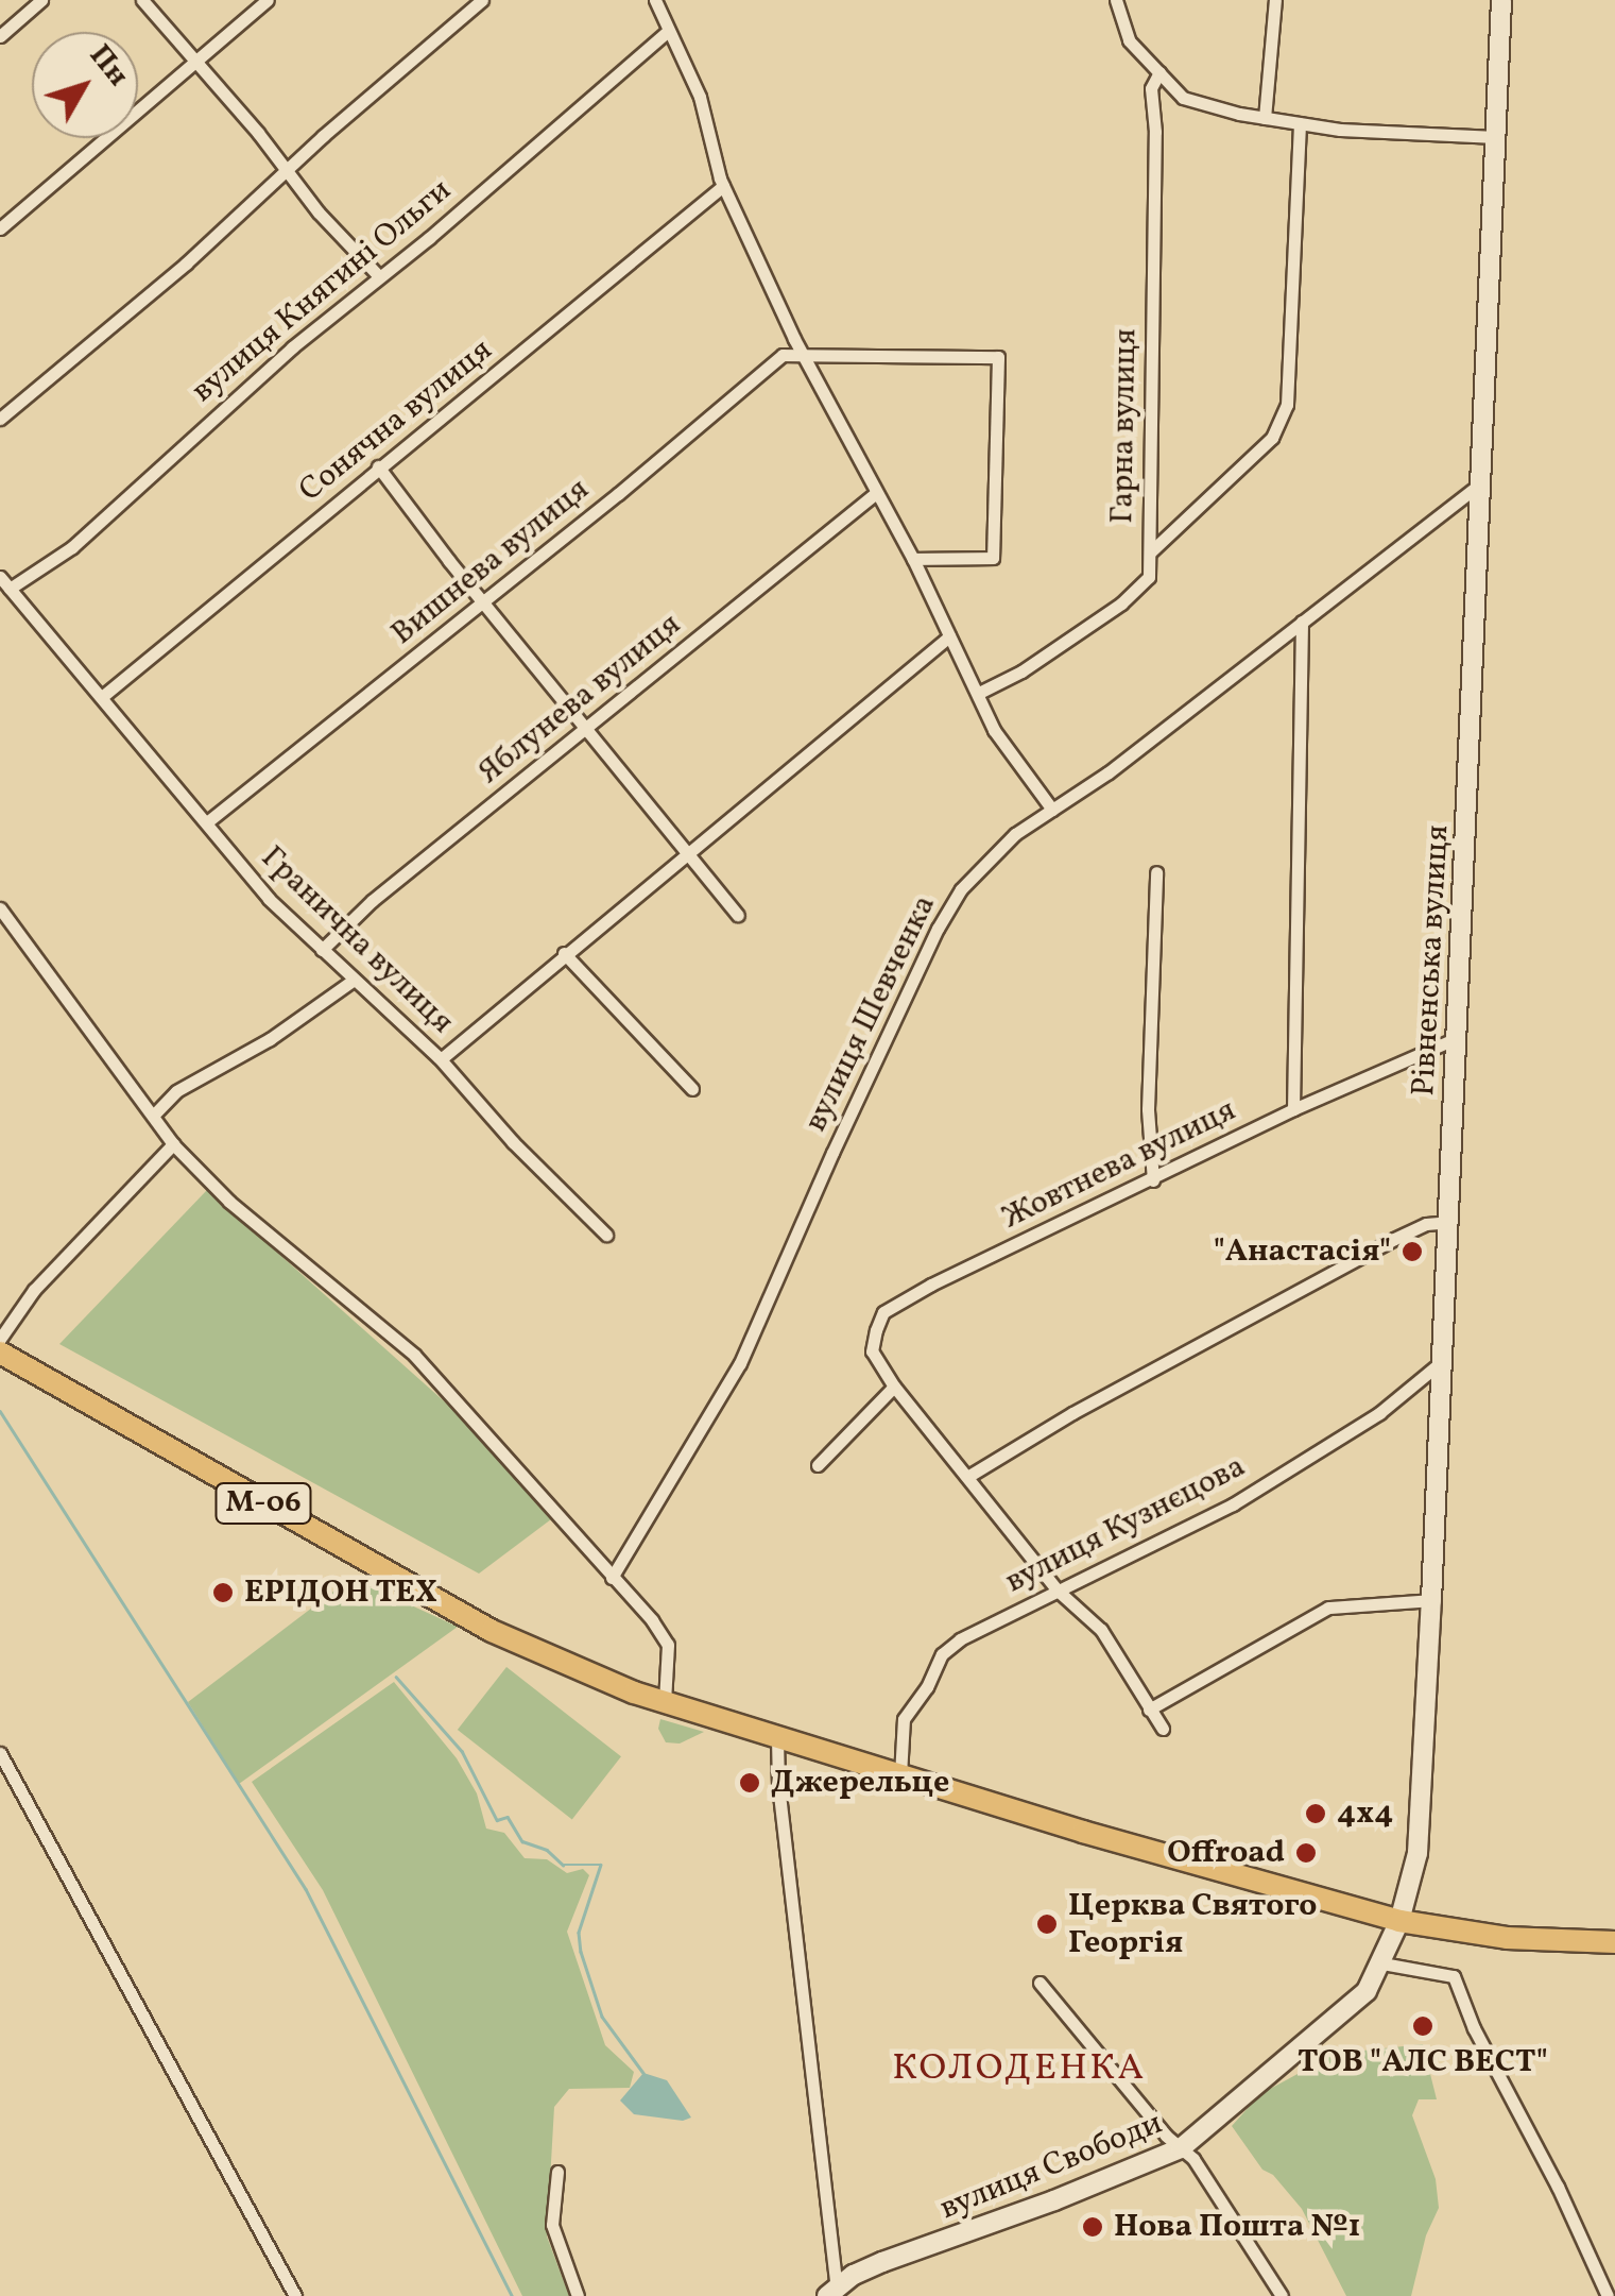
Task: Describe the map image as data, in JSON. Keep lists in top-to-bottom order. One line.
{"streets":{"highway":["М-06"],"main road":["Рівненська вулиця","вулиця Свободи"],"street":["вулиця Княгині Ольги","Сонячна вулиця","Гарна вулиця","Вишнева вулиця","Яблунева вулиця","Гранична вулиця","вулиця Шевченка","Жовтнева вулиця","вулиця Кузнєцова"]},"crossings":[["вулиця Княгині Ольги","Гранична вулиця"],["Сонячна вулиця","Гранична вулиця"],["Вишнева вулиця","Гранична вулиця"],["Яблунева вулиця","Гранична вулиця"],["Рівненська вулиця","вулиця Шевченка"],["Рівненська вулиця","Жовтнева вулиця"],["Рівненська вулиця","М-06"],["Рівненська вулиця","вулиця Кузнєцова"],["Рівненська вулиця","вулиця Свободи"],["Жовтнева вулиця","вулиця Кузнєцова"],["М-06","вулиця Кузнєцова"],["М-06","вулиця Свободи"]],"districts":["КОЛОДЕНКА"],"places":["\"Анастасія\"","ЕРІДОН ТЕХ","Джерельце","4x4","Offroad","Церква Святого Георгія","ТОВ \"АЛС ВЕСТ\"","Нова Пошта №1"],"north":"top right"}
